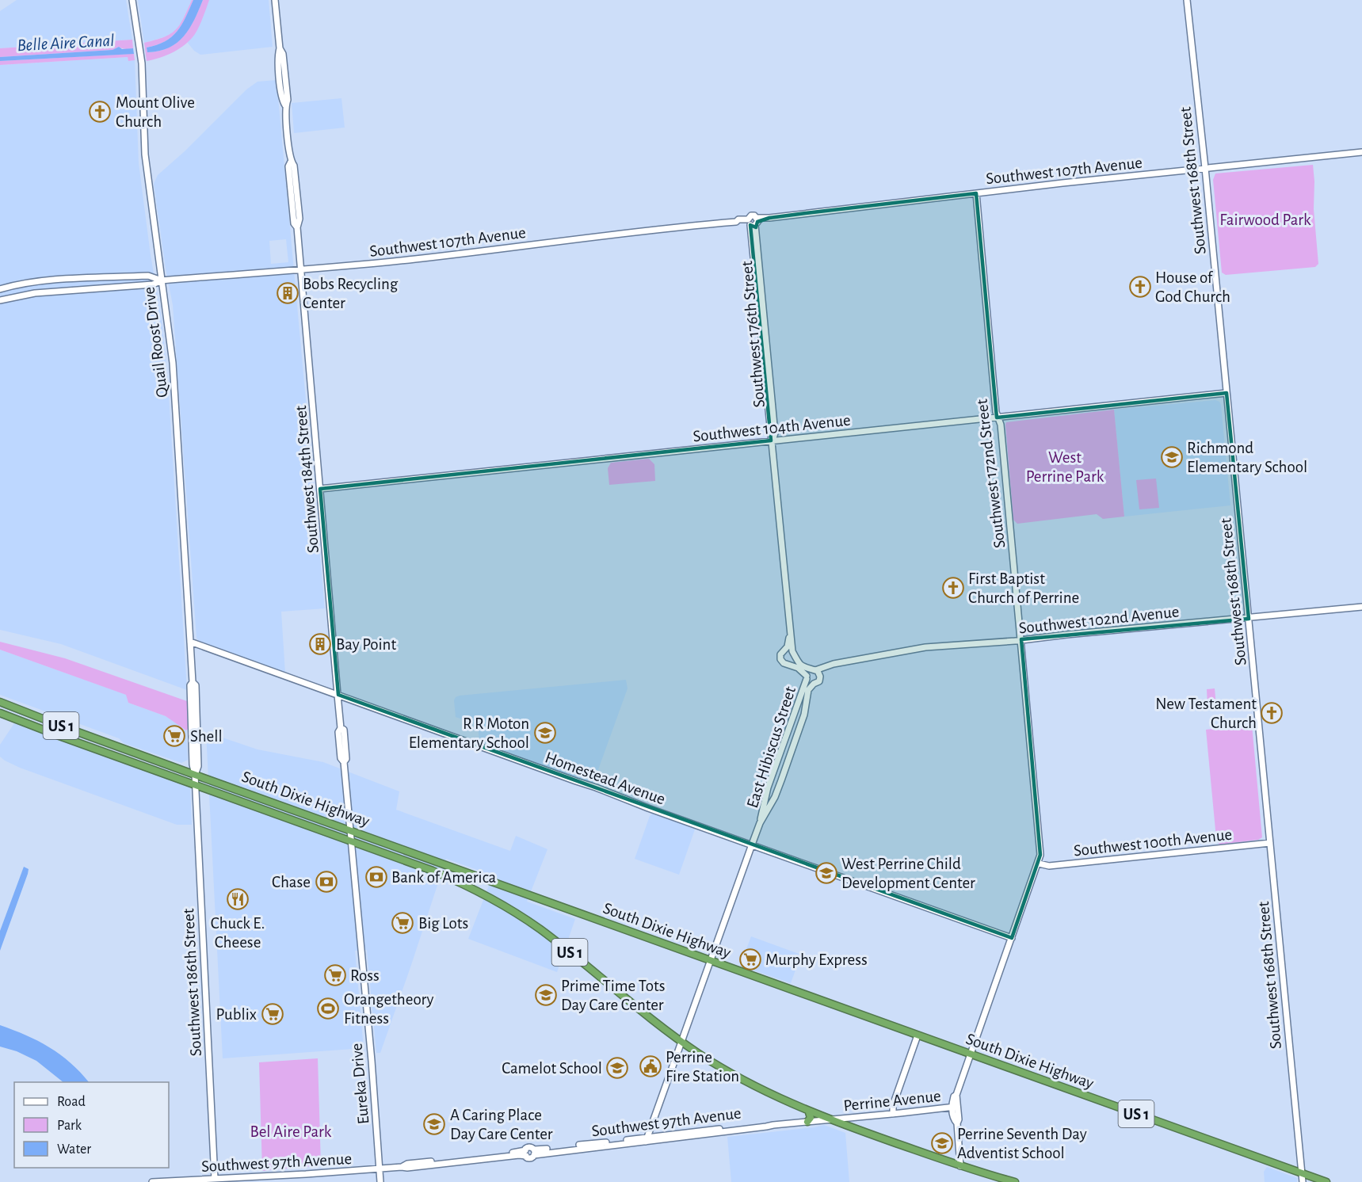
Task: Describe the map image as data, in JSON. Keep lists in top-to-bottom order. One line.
{"streets":{"highway":["US 1","South Dixie Highway"],"street":["Southwest 107th Avenue","Southwest 168th Street","Southwest 176th Street","Quail Roost Drive","Southwest 104th Avenue","Southwest 172nd Street","Southwest 184th Street","Southwest 102nd Avenue","East Hibiscus Street","Homestead Avenue","Southwest 100th Avenue","Southwest 186th Street","Eureka Drive","Perrine Avenue","Southwest 97th Avenue"]},"crossings":[["Southwest 107th Avenue","Southwest 168th Street"],["Southwest 107th Avenue","Southwest 176th Street"],["Southwest 107th Avenue","Quail Roost Drive"],["Southwest 107th Avenue","Southwest 172nd Street"],["Southwest 107th Avenue","Southwest 184th Street"],["Southwest 168th Street","Southwest 104th Avenue"],["Southwest 168th Street","Southwest 102nd Avenue"],["Southwest 168th Street","South Dixie Highway"],["Southwest 168th Street","Southwest 100th Avenue"],["Southwest 176th Street","Southwest 104th Avenue"],["Quail Roost Drive","Homestead Avenue"],["Quail Roost Drive","South Dixie Highway"],["Quail Roost Drive","Southwest 186th Street"],["Southwest 104th Avenue","Southwest 172nd Street"],["Southwest 104th Avenue","Southwest 184th Street"],["Southwest 172nd Street","Southwest 102nd Avenue"],["Southwest 172nd Street","Homestead Avenue"],["Southwest 172nd Street","South Dixie Highway"],["Southwest 172nd Street","Southwest 100th Avenue"],["Southwest 172nd Street","Perrine Avenue"],["Southwest 184th Street","Homestead Avenue"],["Southwest 184th Street","South Dixie Highway"],["Southwest 184th Street","Eureka Drive"],["Southwest 102nd Avenue","East Hibiscus Street"],["East Hibiscus Street","Homestead Avenue"],["East Hibiscus Street","South Dixie Highway"],["South Dixie Highway","Southwest 186th Street"],["South Dixie Highway","Eureka Drive"],["South Dixie Highway","Perrine Avenue"],["South Dixie Highway","Southwest 97th Avenue"],["Southwest 186th Street","Southwest 97th Avenue"],["Eureka Drive","Southwest 97th Avenue"],["Perrine Avenue","Southwest 97th Avenue"]],"water":["Belle Aire Canal"],"parks":["Fairwood Park","West Perrine Park","Bel Aire Park"],"places":{"church":["Mount Olive Church","House of God Church","First Baptist Church of Perrine","New Testament Church"],"building":["Bobs Recycling Center","Bay Point"],"school or university":["Richmond Elementary School","R R Moton Elementary School","West Perrine Child Development Center","Prime Time Tots Day Care Center","Camelot School","A Caring Place Day Care Center","Perrine Seventh Day Adventist School"],"supermarket":["Shell","Big Lots","Murphy Express","Ross","Publix"],"bank":["Bank of America","Chase"],"restaurant":["Chuck E. Cheese"],"sports":["Orangetheory Fitness"],"public building":["Perrine Fire Station"]},"legend":["Road","Park","Water"]}
